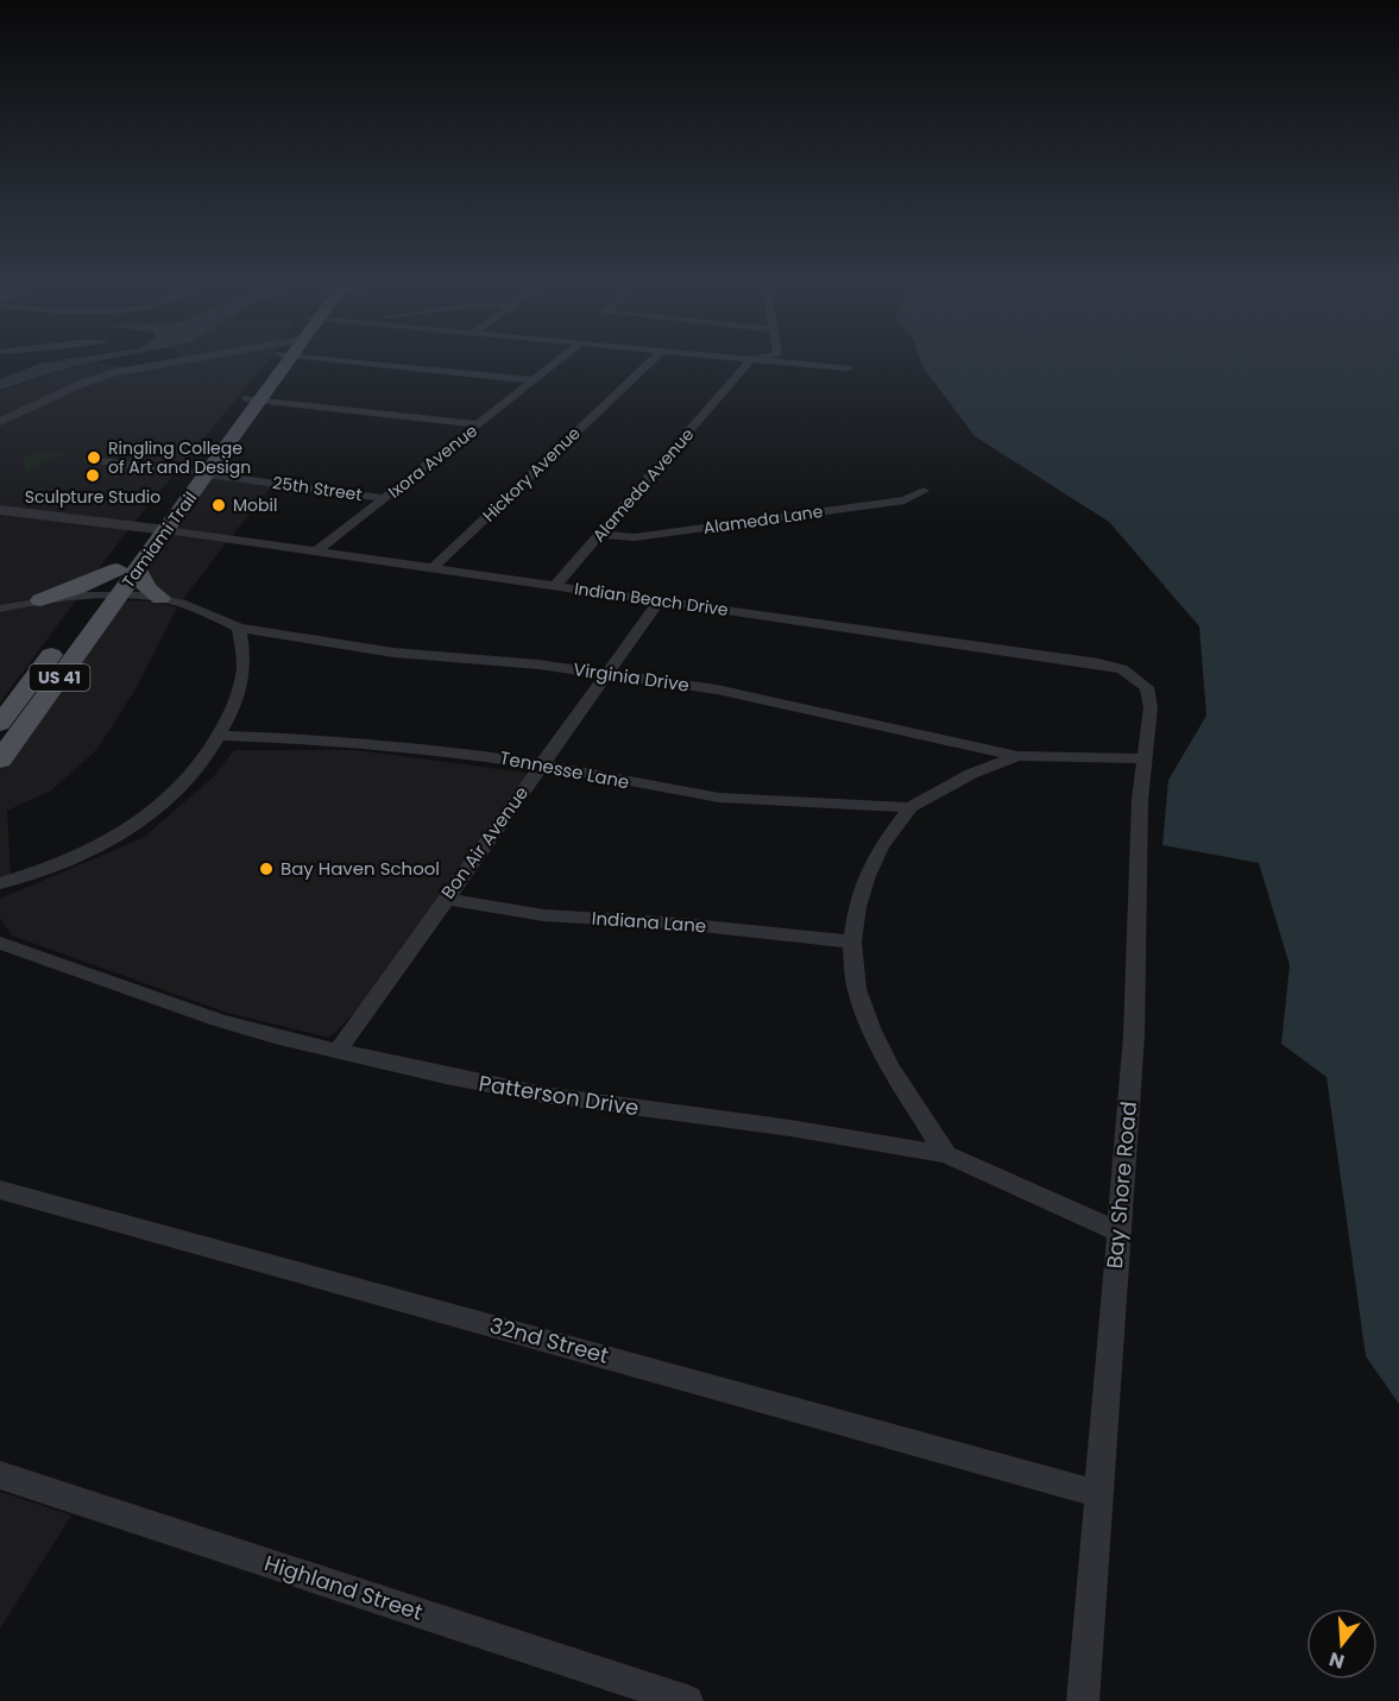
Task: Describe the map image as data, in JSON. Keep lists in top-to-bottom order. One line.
{"streets":{"main road":["Tamiami Trail","US 41"],"street":["Ixora Avenue","Hickory Avenue","Alameda Avenue","25th Street","Alameda Lane","Indian Beach Drive","Virginia Drive","Tennesse Lane","Bon Air Avenue","Indiana Lane","Patterson Drive","Bay Shore Road","32nd Street","Highland Street"]},"crossings":[["Ixora Avenue","25th Street"],["Ixora Avenue","Indian Beach Drive"],["Hickory Avenue","Indian Beach Drive"],["Alameda Avenue","Alameda Lane"],["Alameda Avenue","Indian Beach Drive"],["25th Street","Tamiami Trail"],["Tamiami Trail","Indian Beach Drive"],["Tamiami Trail","Virginia Drive"],["Indian Beach Drive","Bon Air Avenue"],["Indian Beach Drive","Bay Shore Road"],["Virginia Drive","Bon Air Avenue"],["Tennesse Lane","Bon Air Avenue"],["Bon Air Avenue","Indiana Lane"],["Bon Air Avenue","Patterson Drive"],["Patterson Drive","Bay Shore Road"],["Bay Shore Road","32nd Street"]],"places":["Ringling College of Art and Design","Sculpture Studio","Mobil","Bay Haven School"],"north":"bottom"}
